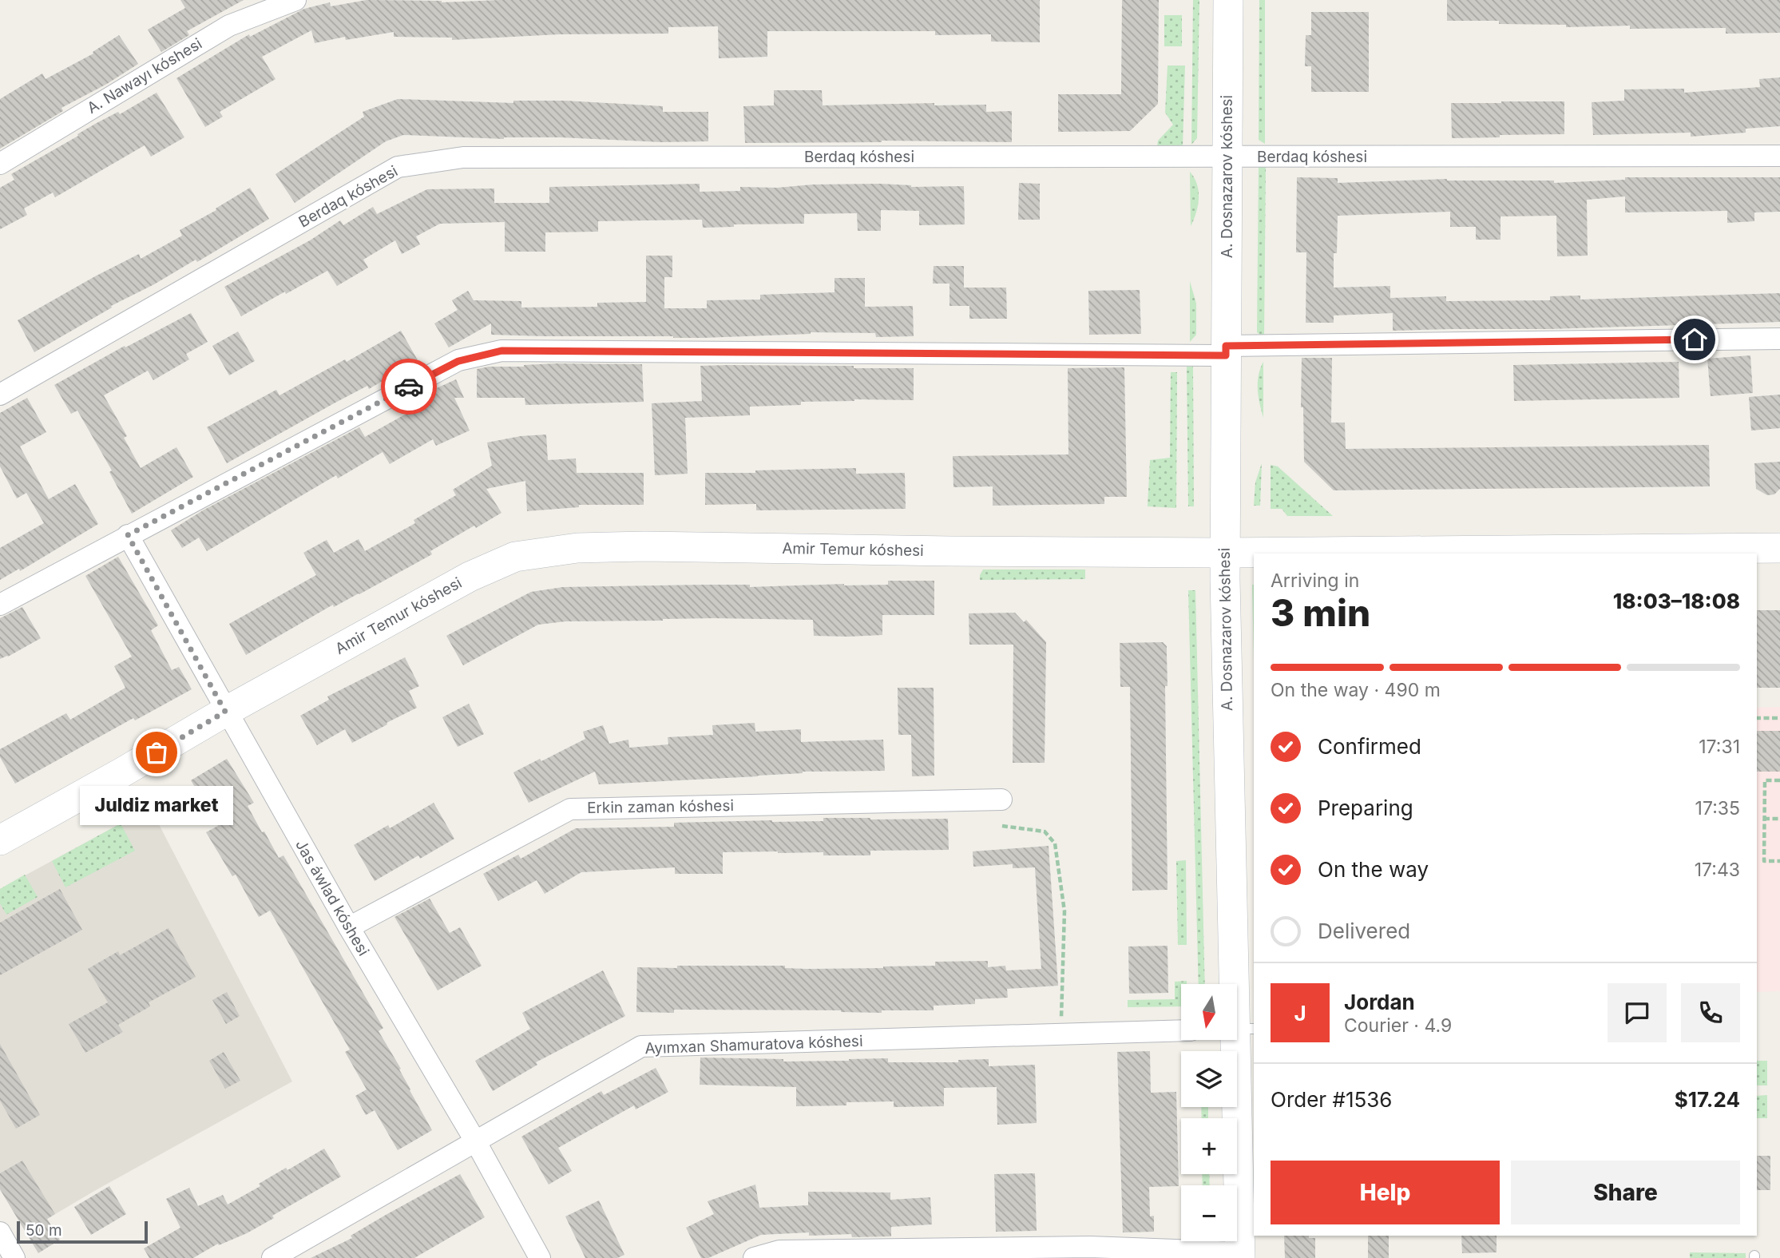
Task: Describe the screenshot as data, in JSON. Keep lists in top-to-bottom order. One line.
{"streets":{"main road":["A. Dosnazarov kóshesi","Amir Temur kóshesi"],"street":["A. Nawayı kóshesi","Berdaq kóshesi","Erkin zaman kóshesi","Jas áwlad kóshesi","Ayımxan Shamuratova kóshesi"]},"crossings":[["Berdaq kóshesi","A. Dosnazarov kóshesi"],["A. Dosnazarov kóshesi","Amir Temur kóshesi"],["Amir Temur kóshesi","Jas áwlad kóshesi"],["Erkin zaman kóshesi","Jas áwlad kóshesi"],["Jas áwlad kóshesi","Ayımxan Shamuratova kóshesi"]],"places":["Juldiz market"],"scale_bar":"50 m","north":"bottom","page":{"heading":["3 min","Arriving in","18:03–18:08"],"panel":["Jordan","Courier · 4.9","Order #1536","$17.24"],"bar":"On the way · 490 m","list":[["Confirmed","17:31"],["Preparing","17:35"],["On the way","17:43"],"Delivered"],"bubble":"Juldiz market","round":"J","map_buttons":["+","−"],"buttons":["Help","Share"],"scale":"50 m"}}
